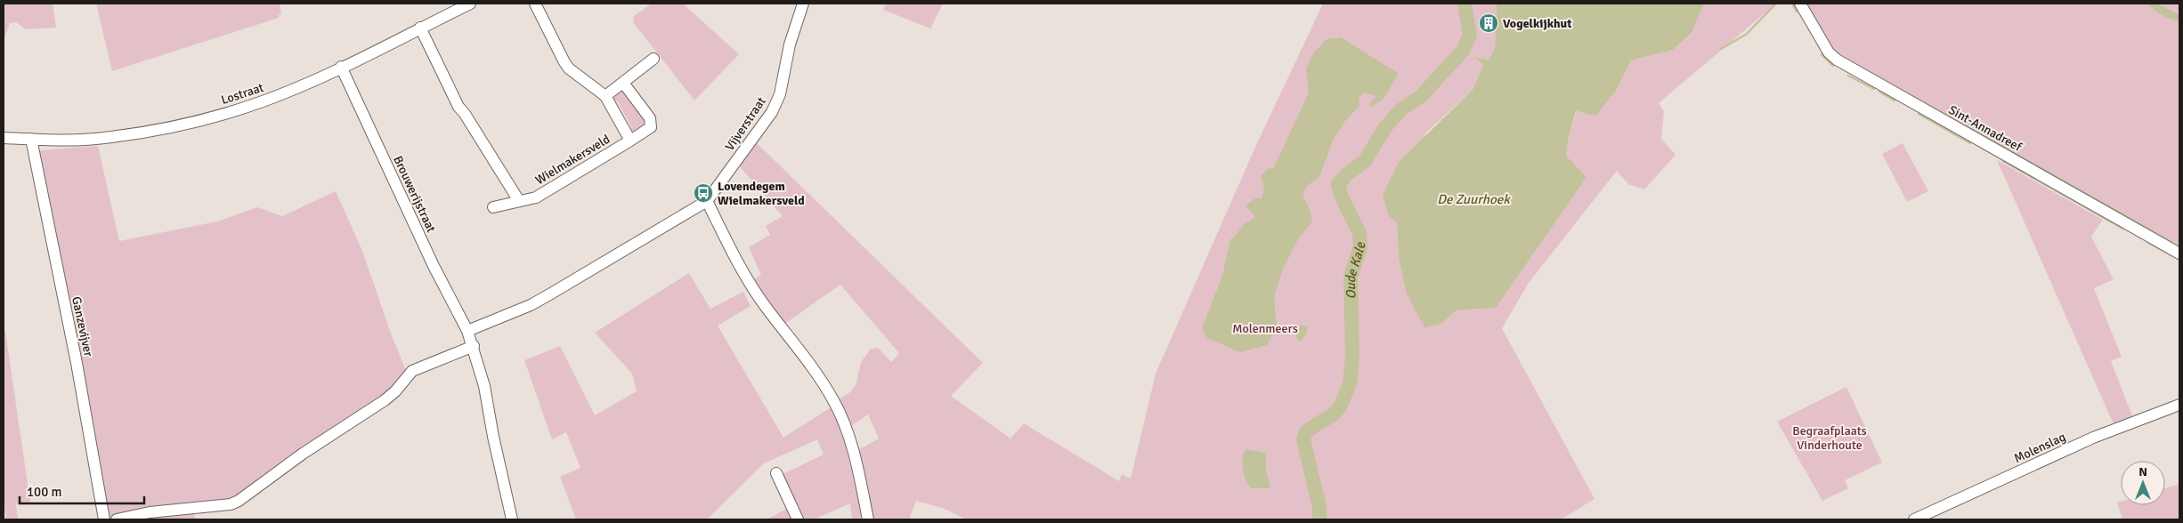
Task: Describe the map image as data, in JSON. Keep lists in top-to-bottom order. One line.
{"streets":{"street":["Lostraat","Vijverstraat","Sint-Annadreef","Wielmakersveld","Brouwerijstraat","Ganzevijver","Molenslag"]},"crossings":[["Lostraat","Brouwerijstraat"],["Lostraat","Ganzevijver"]],"water":["De Zuurhoek","Oude Kale"],"parks":["Molenmeers","Begraafplaats Vinderhoute"],"places":{"building":["Vogelkijkhut"],"bus stop":["Lovendegem Wielmakersveld"]},"scale_bar":"100 m","north":"top"}
